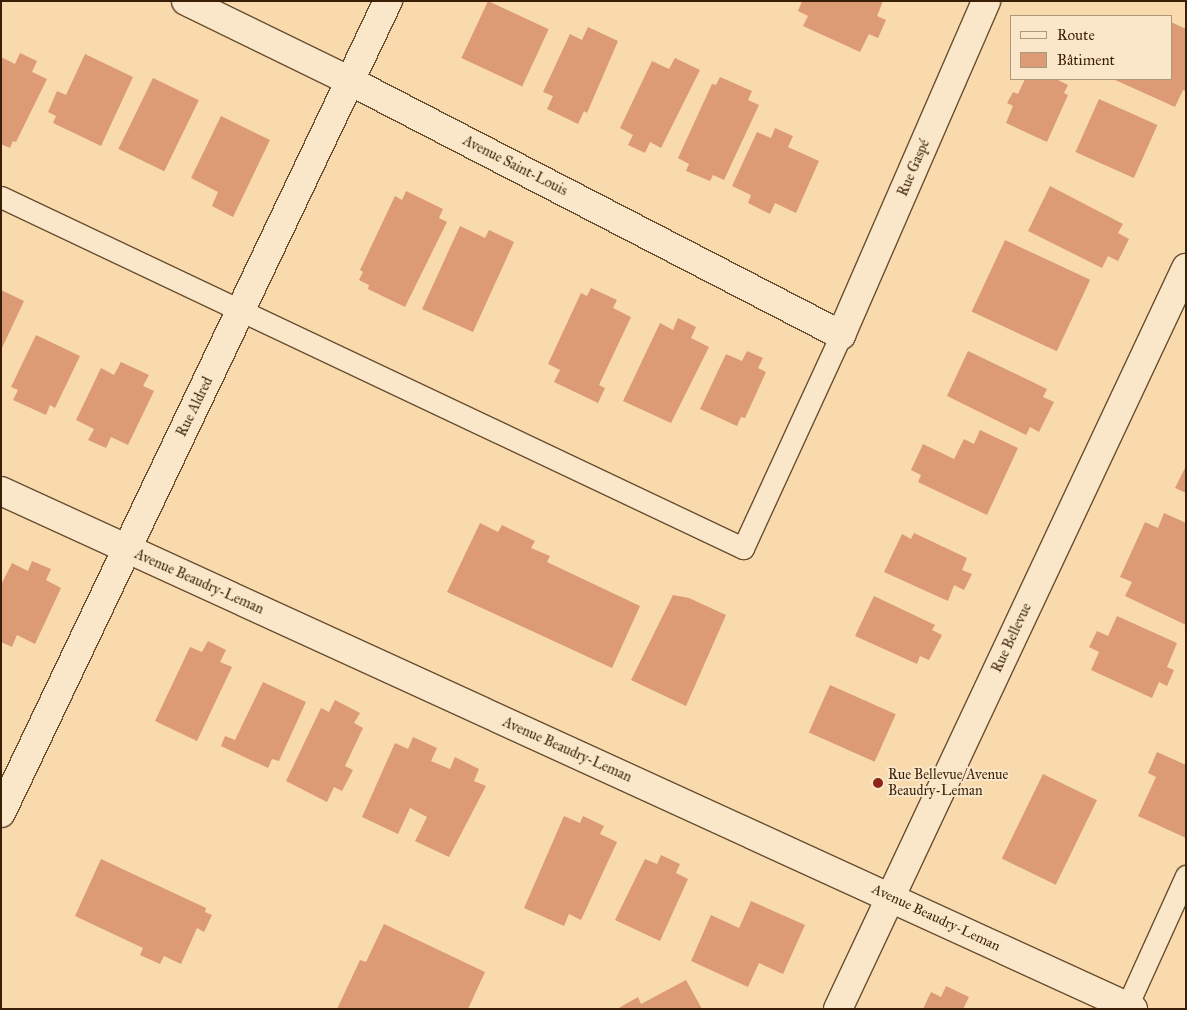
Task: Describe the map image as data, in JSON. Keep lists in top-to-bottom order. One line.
{"streets":{"street":["Avenue Saint-Louis","Rue Gaspé","Rue Aldred","Avenue Beaudry-Leman","Rue Bellevue"]},"crossings":[["Avenue Saint-Louis","Rue Gaspé"],["Avenue Saint-Louis","Rue Aldred"],["Rue Aldred","Avenue Beaudry-Leman"],["Avenue Beaudry-Leman","Rue Bellevue"]],"places":["Rue Bellevue/Avenue Beaudry-Leman"],"legend":["Route","Bâtiment"]}
